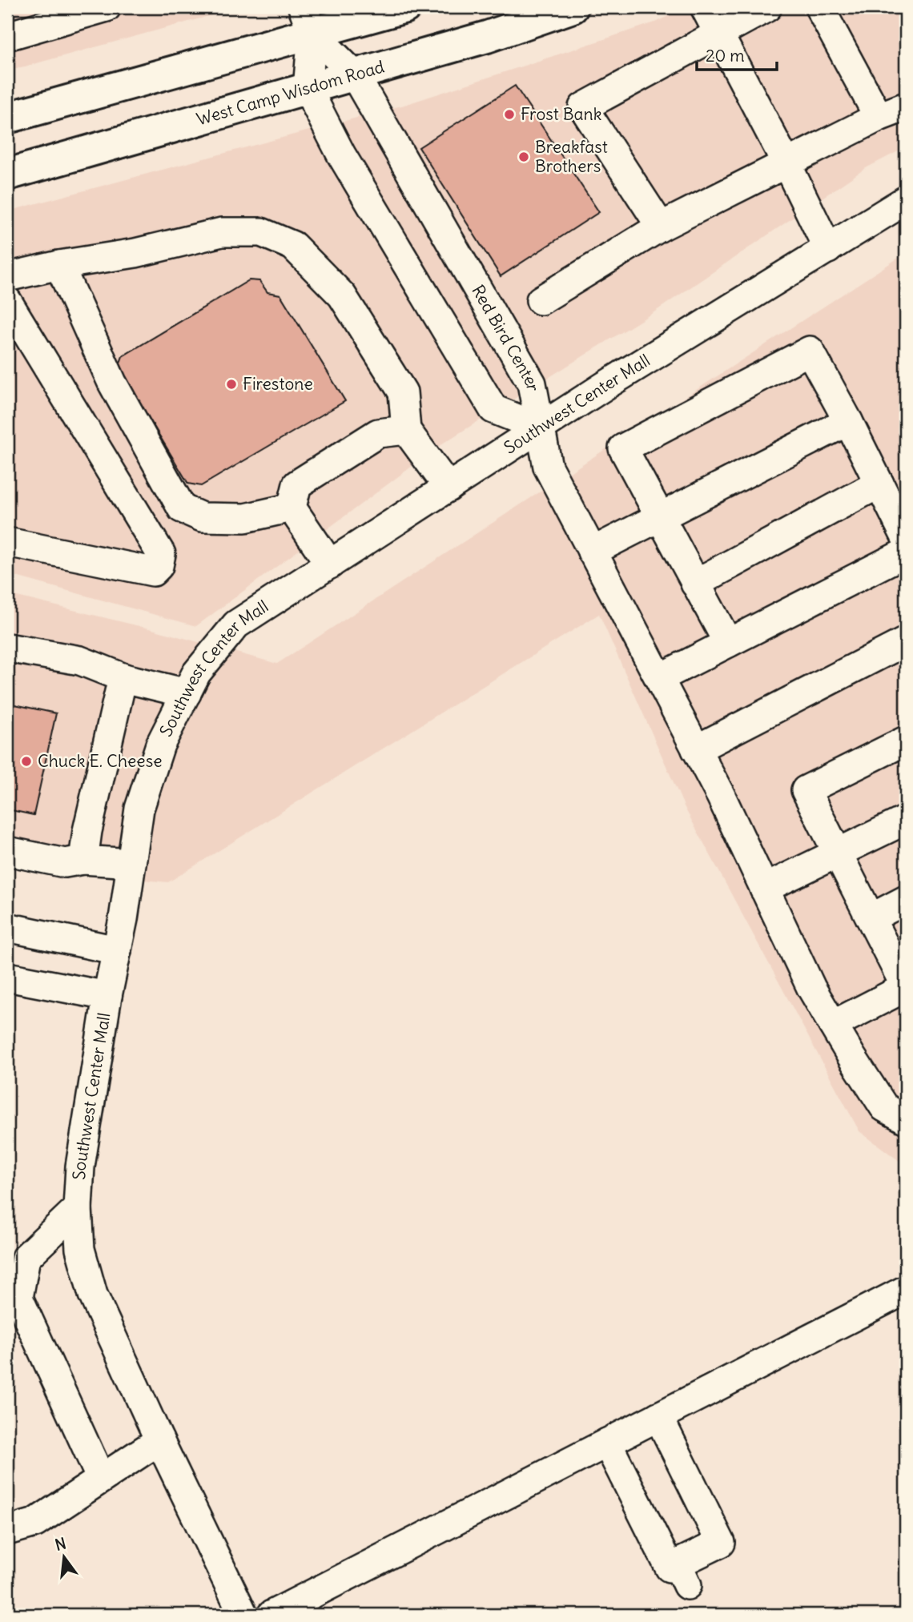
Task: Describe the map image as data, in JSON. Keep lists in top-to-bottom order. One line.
{"streets":{"main road":["West Camp Wisdom Road"],"street":["Red Bird Center","Southwest Center Mall"]},"crossings":[["West Camp Wisdom Road","Red Bird Center"],["Red Bird Center","Southwest Center Mall"]],"places":["Frost Bank","Breakfast Brothers","Firestone","Chuck E. Cheese"],"scale_bar":"20 m","north":"top"}
